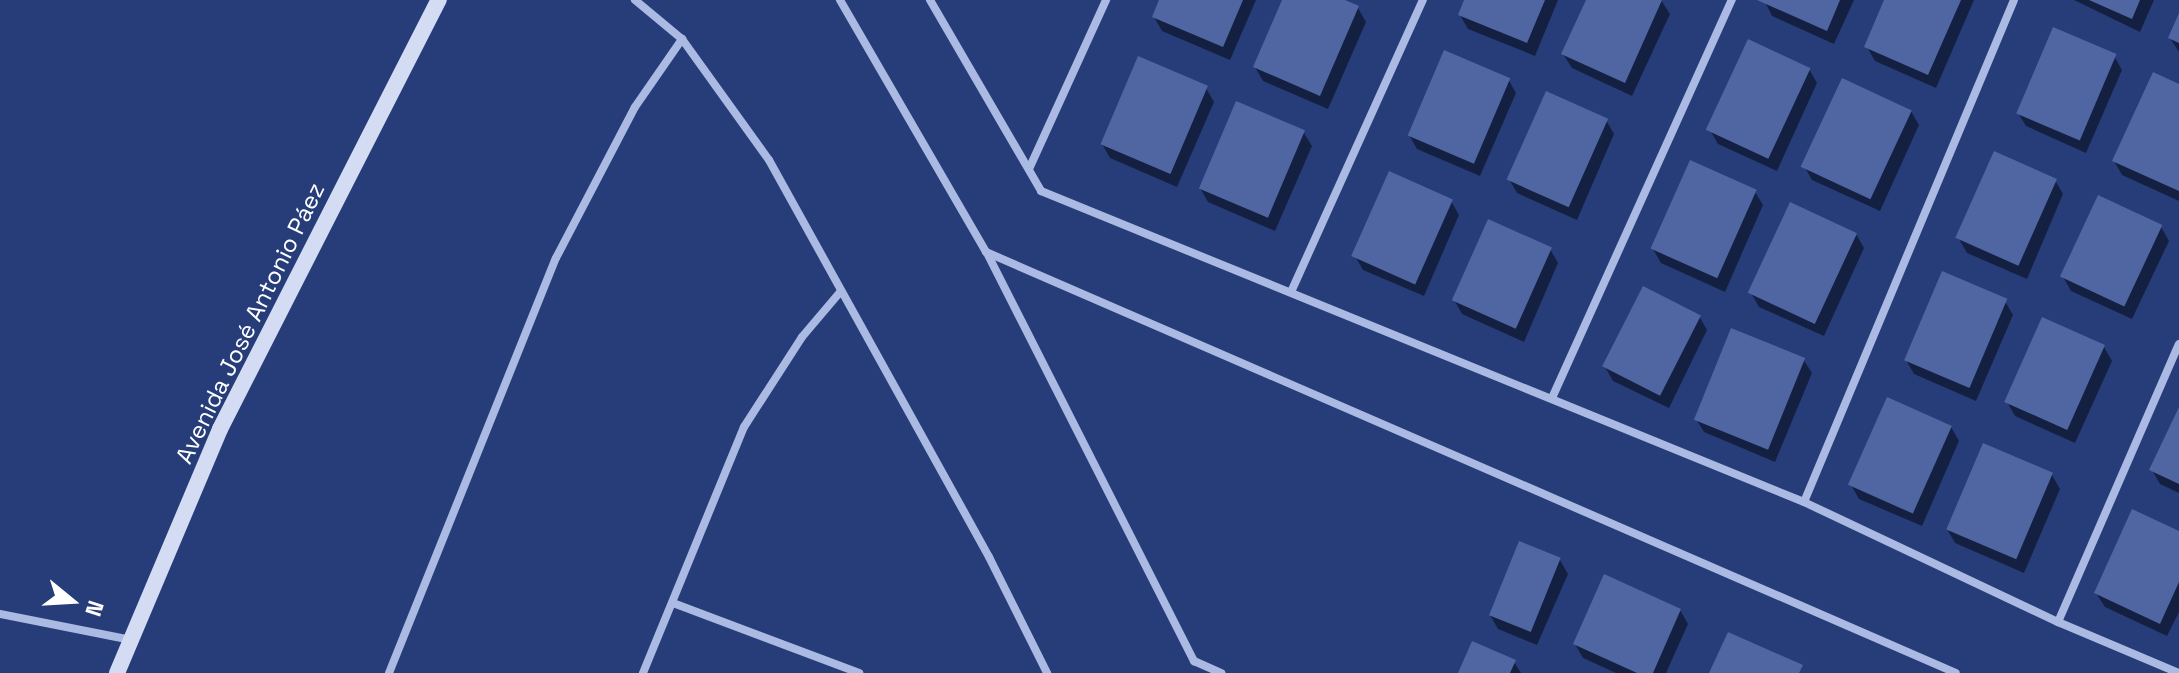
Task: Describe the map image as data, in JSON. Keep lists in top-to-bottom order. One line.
{"streets":{"street":["Avenida José Antonio Páez"]},"north":"right"}
